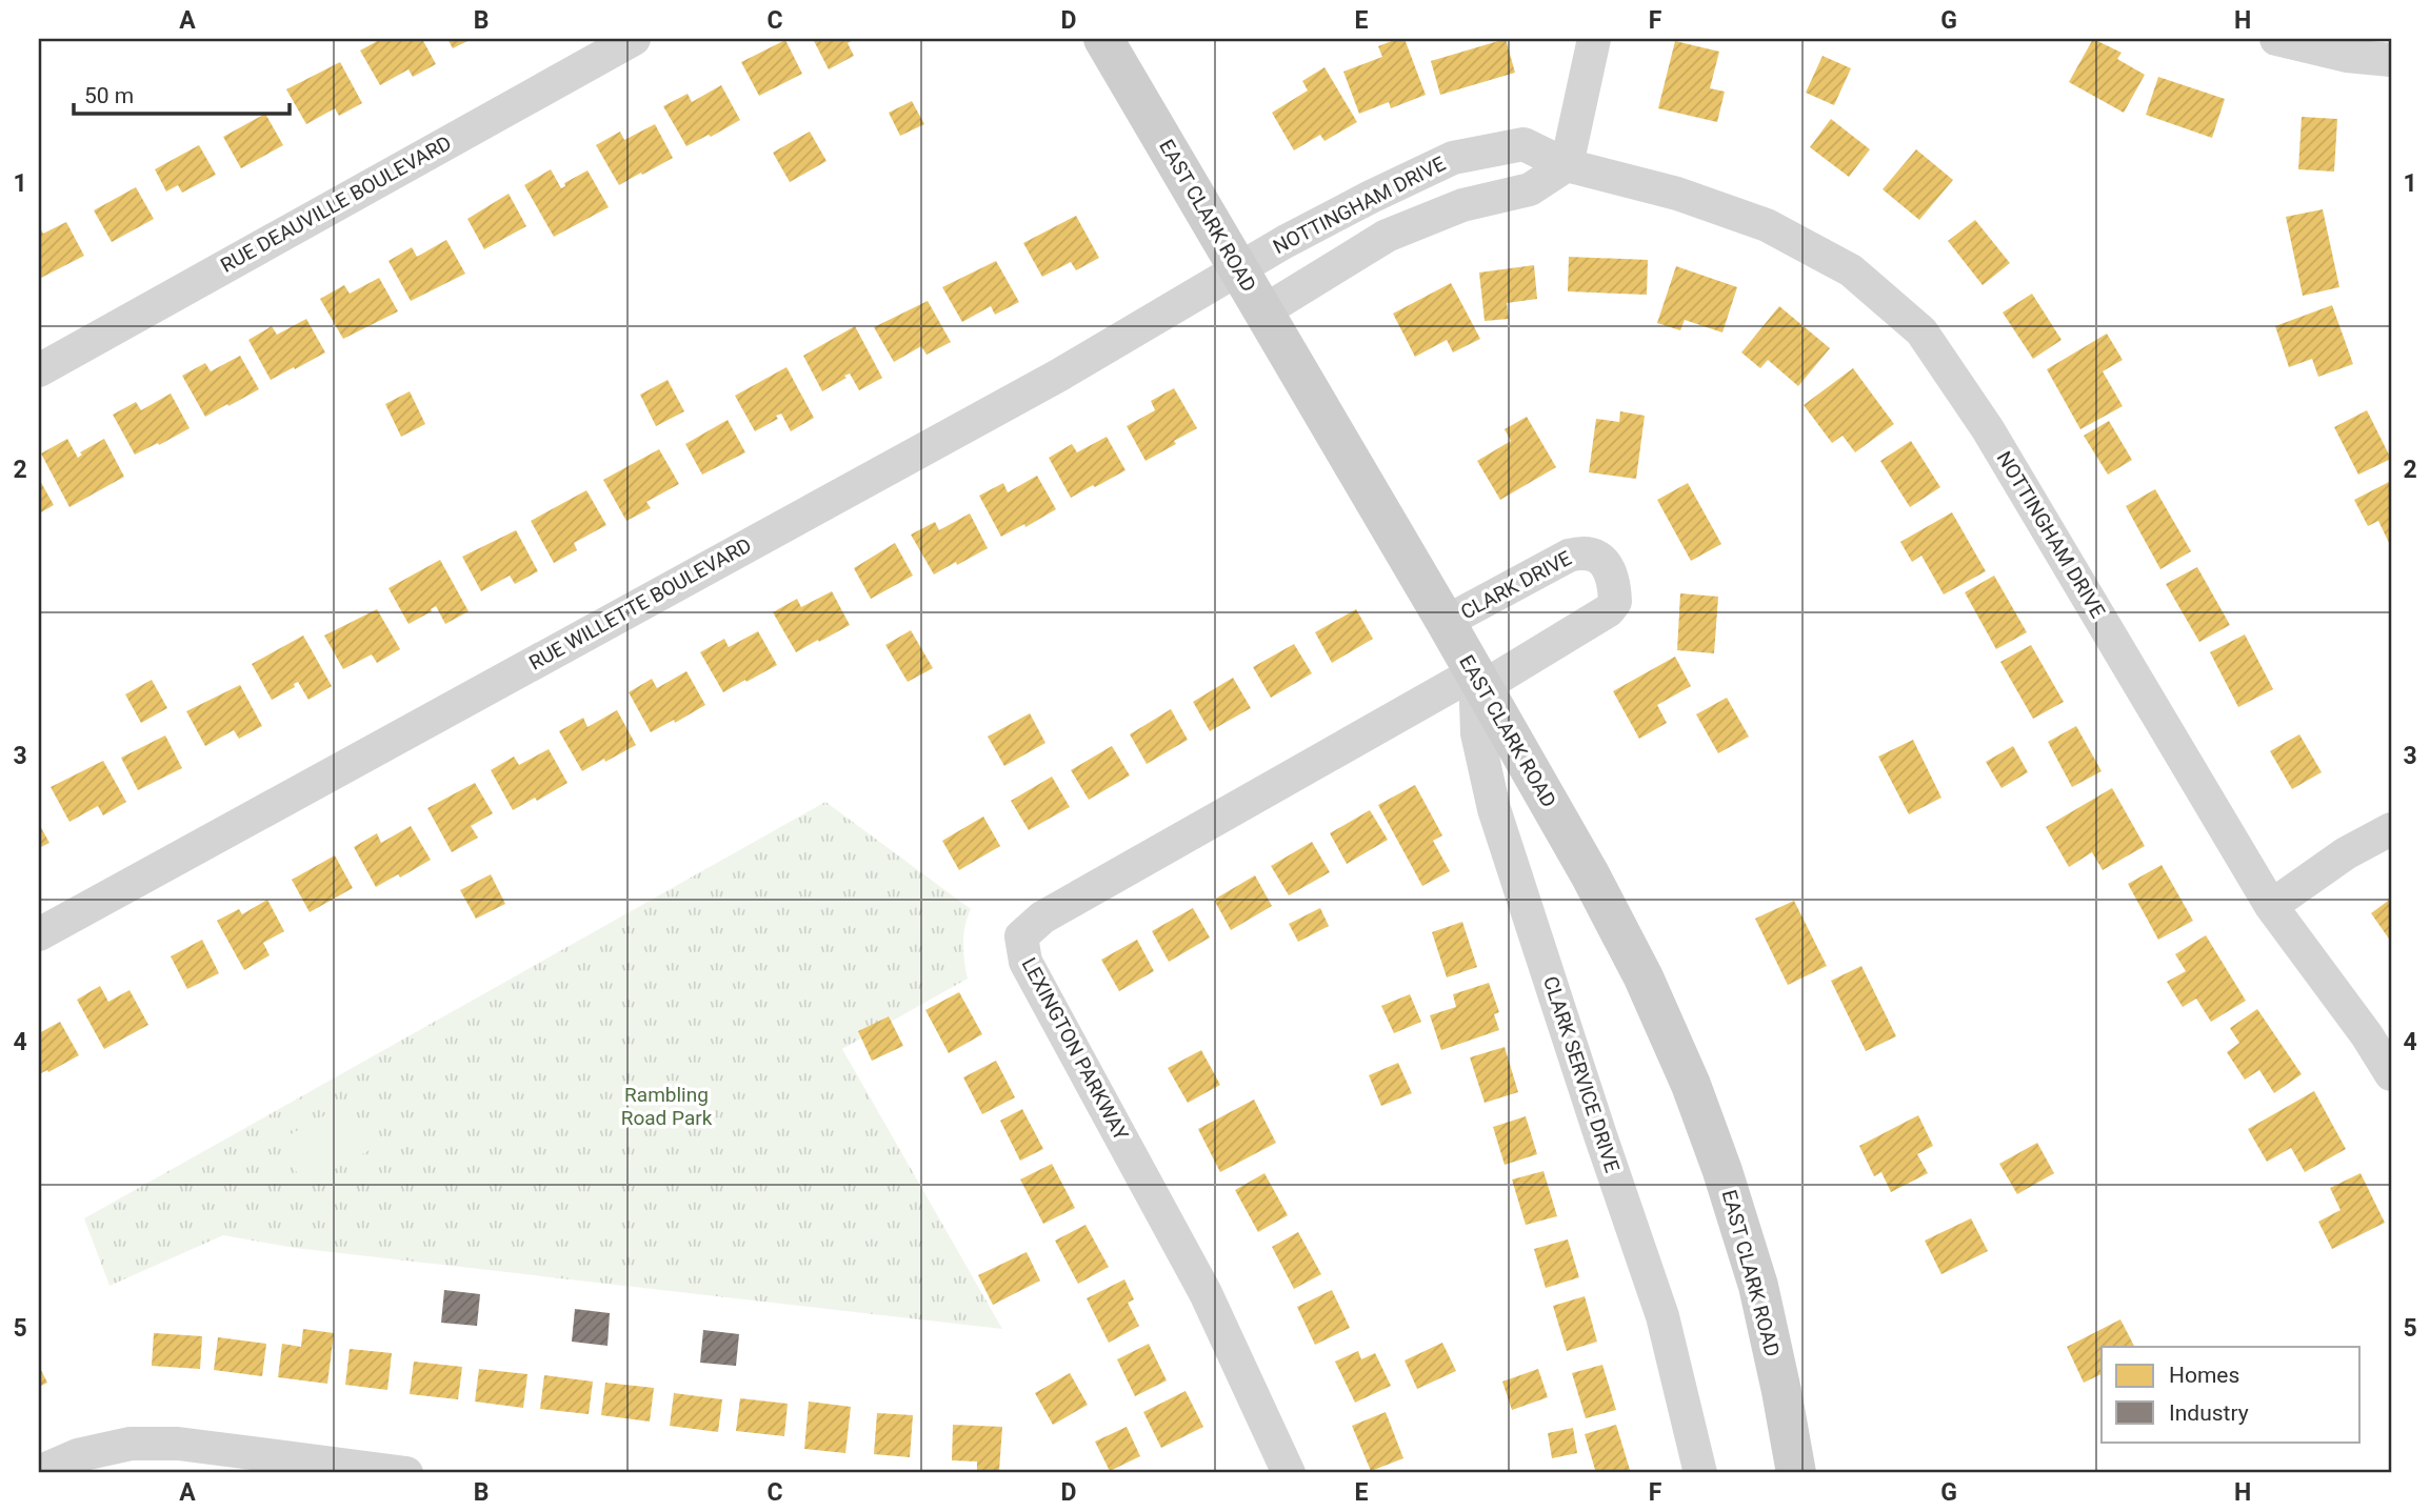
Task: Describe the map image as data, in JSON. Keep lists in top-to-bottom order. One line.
{"streets":{"main road":["EAST CLARK ROAD"],"street":["RUE DEAUVILLE BOULEVARD","NOTTINGHAM DRIVE","CLARK DRIVE","RUE WILLETTE BOULEVARD","LEXINGTON PARKWAY","CLARK SERVICE DRIVE"]},"crossings":[["NOTTINGHAM DRIVE","EAST CLARK ROAD"],["NOTTINGHAM DRIVE","RUE WILLETTE BOULEVARD"],["EAST CLARK ROAD","CLARK DRIVE"],["EAST CLARK ROAD","RUE WILLETTE BOULEVARD"],["EAST CLARK ROAD","LEXINGTON PARKWAY"],["EAST CLARK ROAD","CLARK SERVICE DRIVE"],["CLARK DRIVE","LEXINGTON PARKWAY"],["CLARK DRIVE","CLARK SERVICE DRIVE"],["LEXINGTON PARKWAY","CLARK SERVICE DRIVE"]],"parks":["Rambling Road Park"],"legend":["Homes","Industry"],"scale_bar":"50 m","grid":{"columns":["A","B","C","D","E","F","G","H"],"rows":["1","2","3","4","5"]}}
